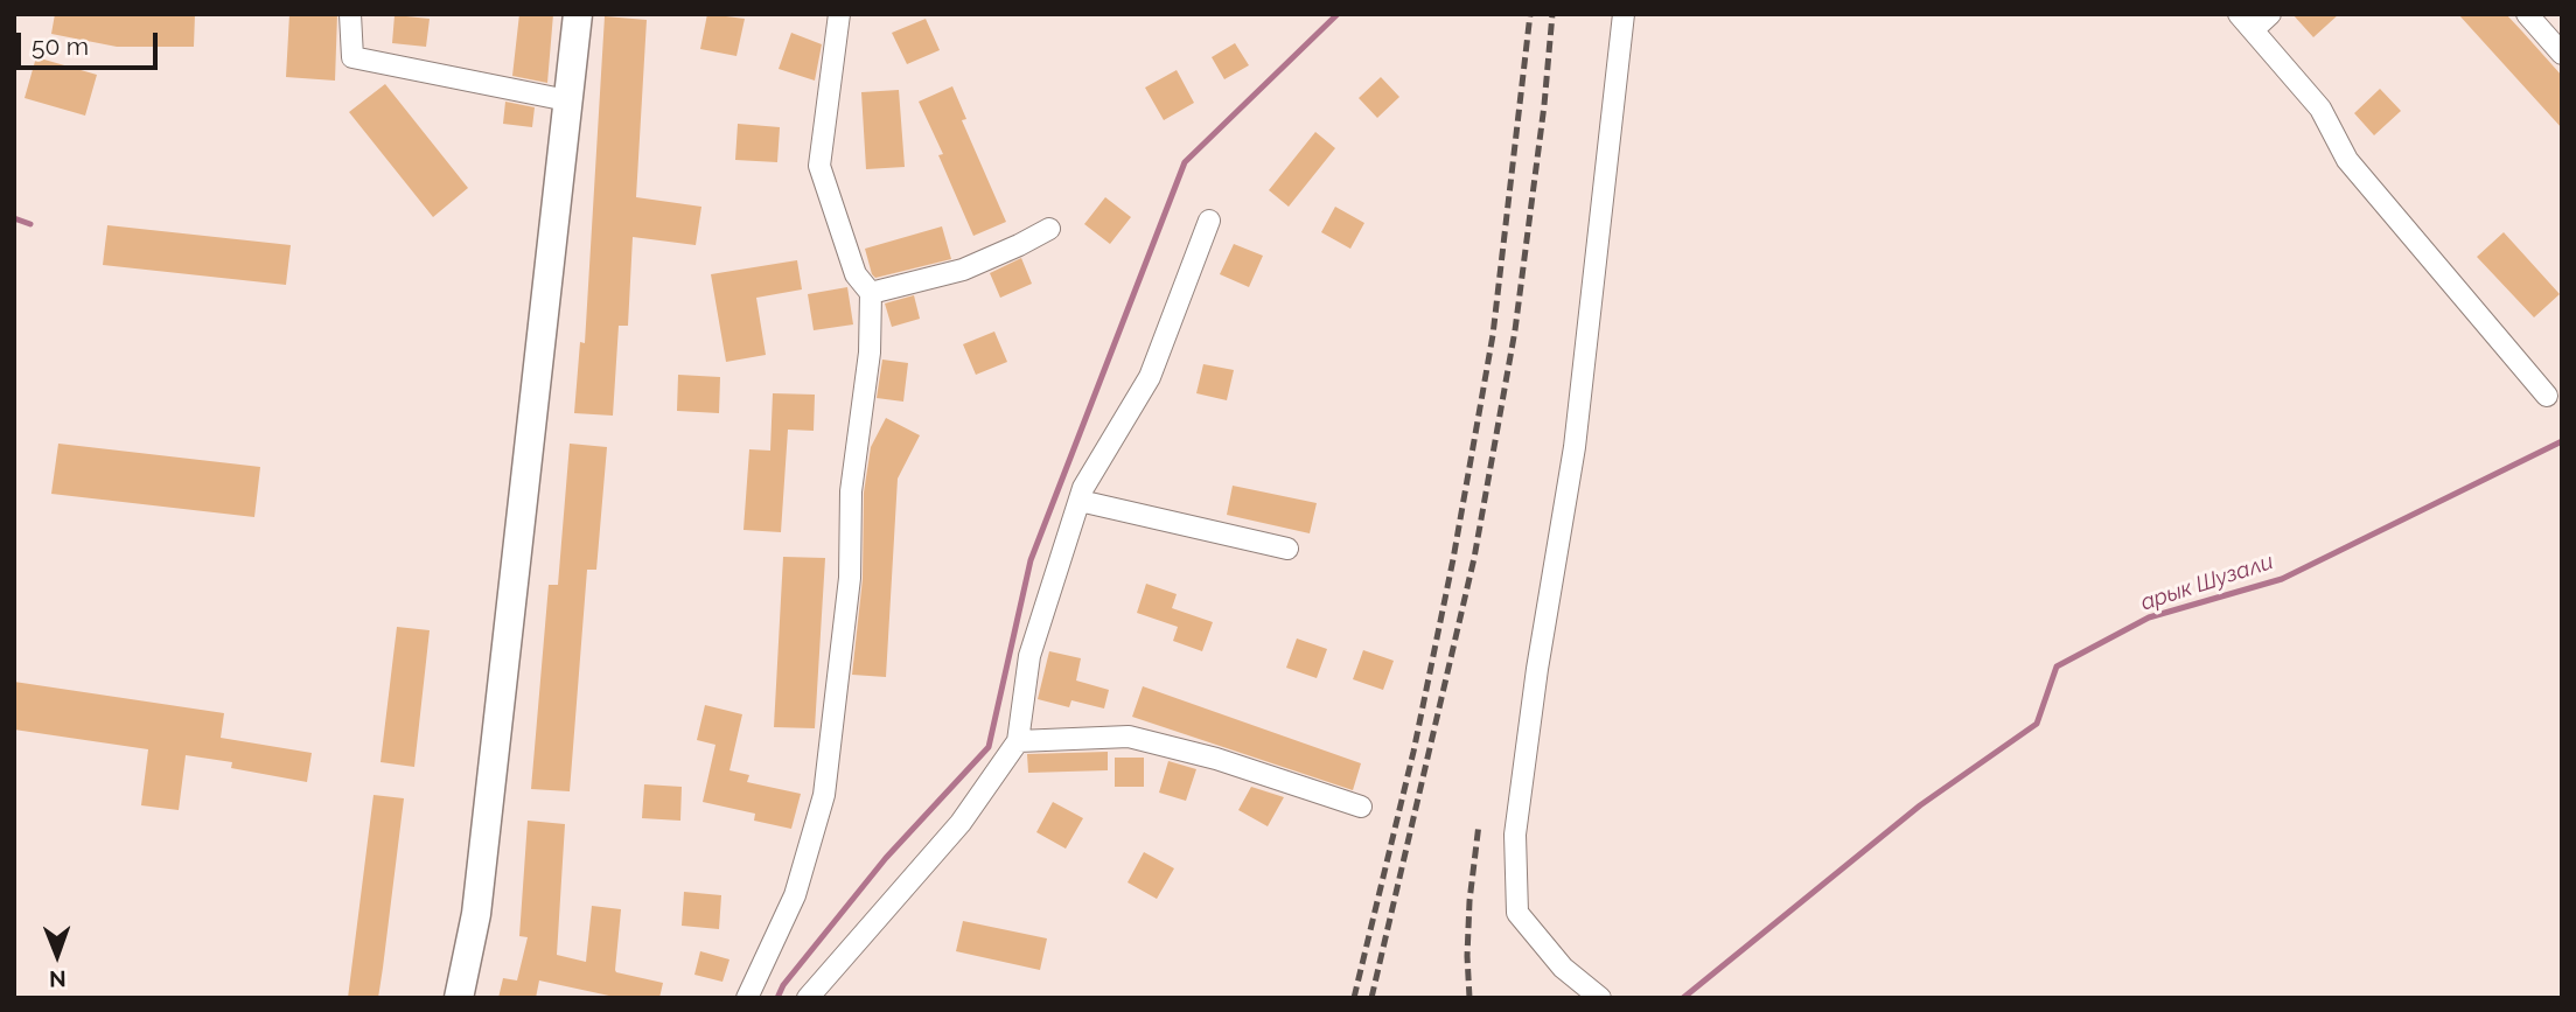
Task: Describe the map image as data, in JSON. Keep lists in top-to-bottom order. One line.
{"water":["арык Шузали"],"scale_bar":"50 m","north":"bottom"}
